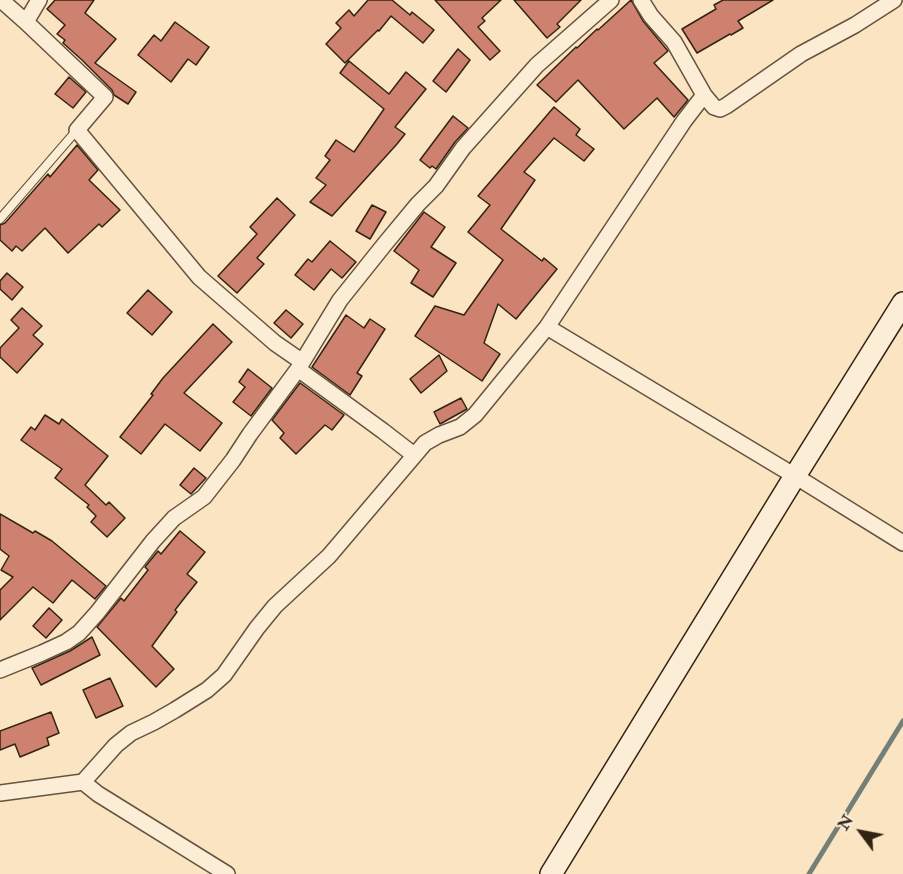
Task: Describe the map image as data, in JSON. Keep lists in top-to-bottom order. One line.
{"north":"top left"}
